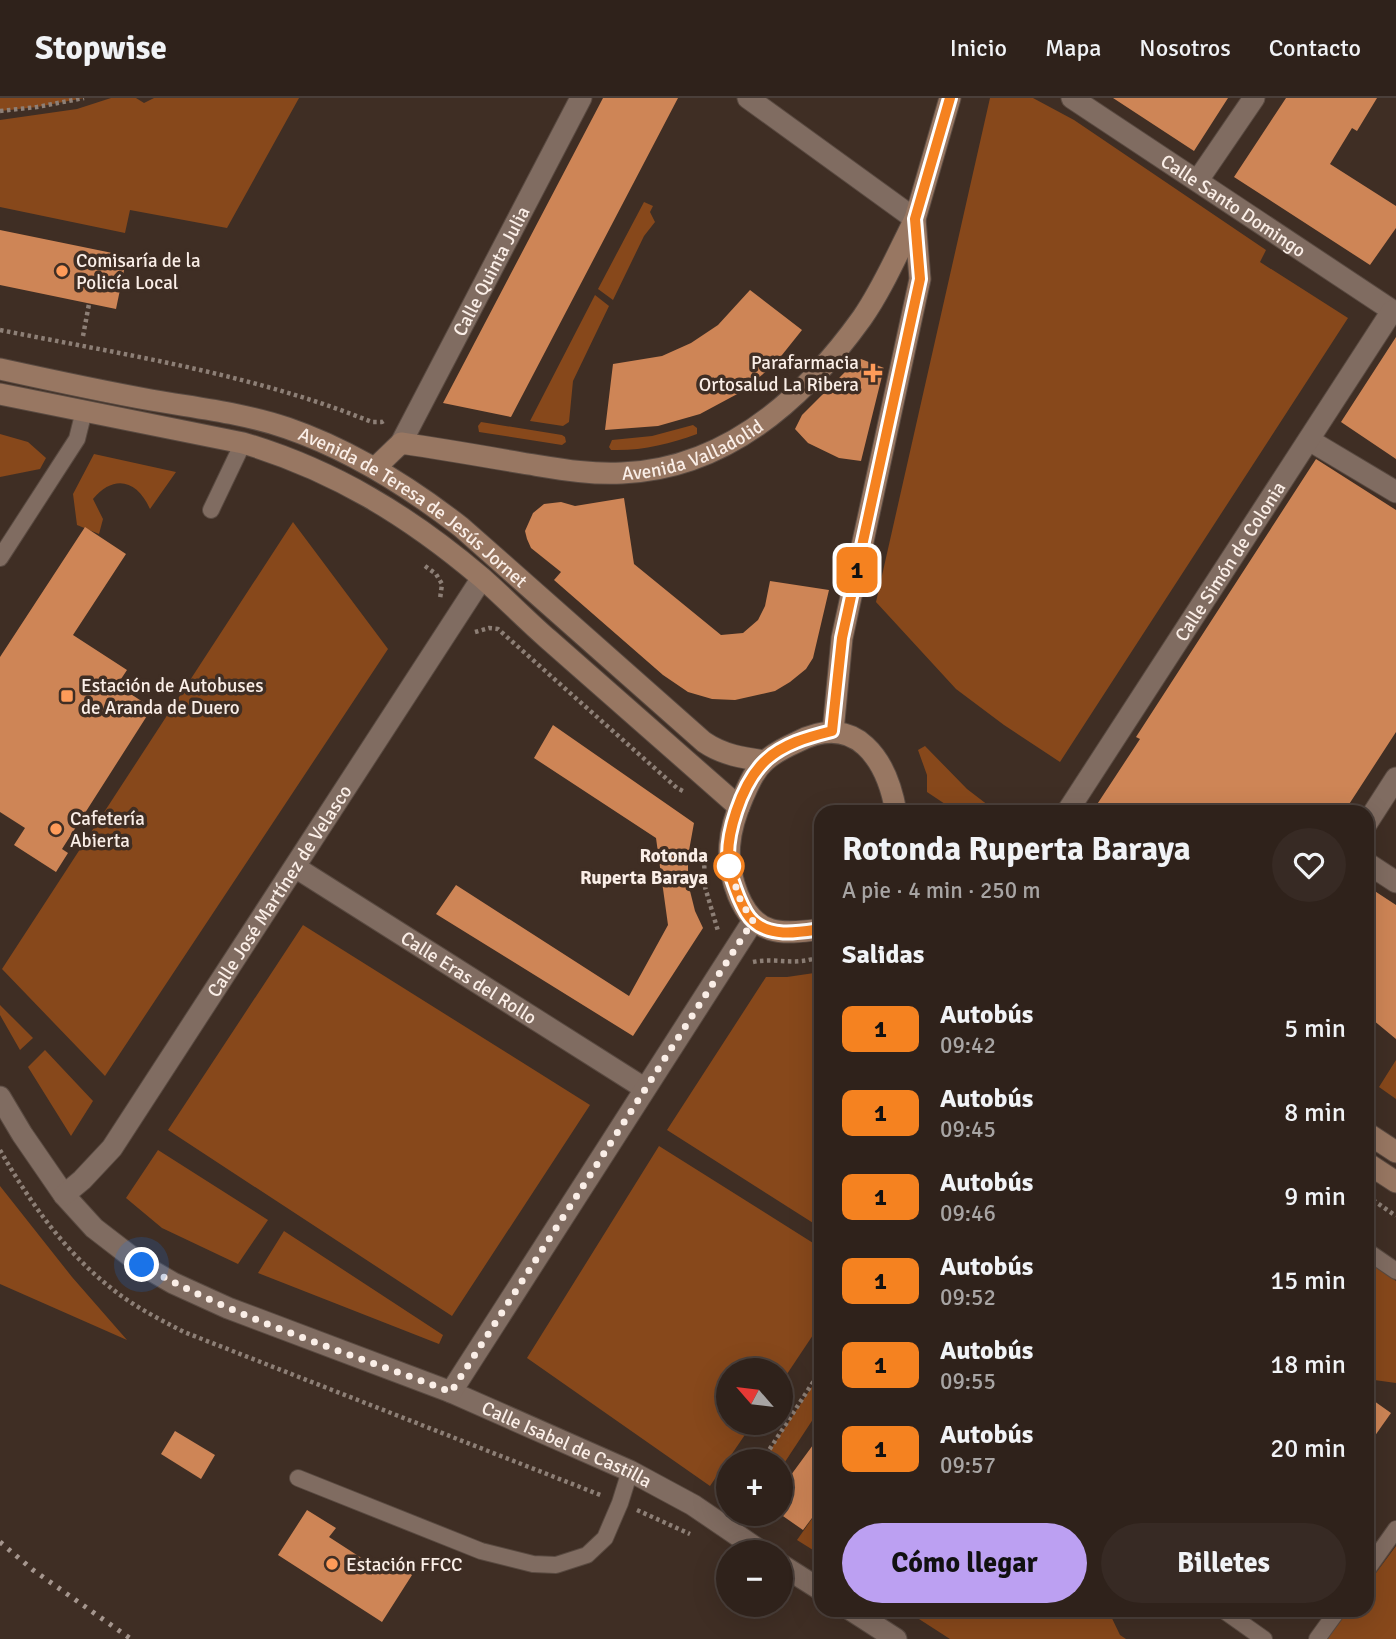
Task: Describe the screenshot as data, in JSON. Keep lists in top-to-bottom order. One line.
{"streets":{"street":["Calle Santo Domingo","Calle Quinta Julia","Avenida Valladolid","Avenida de Teresa de Jesús Jornet","Calle Simón de Colonia","Calle José Martínez de Velasco","Calle Eras del Rollo","Calle Isabel de Castilla"]},"crossings":[["Calle Santo Domingo","Calle Simón de Colonia"],["Calle Quinta Julia","Avenida Valladolid"],["Avenida de Teresa de Jesús Jornet","Calle José Martínez de Velasco"],["Calle José Martínez de Velasco","Calle Eras del Rollo"],["Calle José Martínez de Velasco","Calle Isabel de Castilla"]],"places":{"other":["Comisaría de la Policía Local","Cafetería Abierta","Rotonda Ruperta Baraya","Estación FFCC"],"health":["Parafarmacia Ortosalud La Ribera"],"transit":["Estación de Autobuses de Aranda de Duero"]},"lines":["bus line 1"],"north":"top left","page":{"header":"Stopwise","nav":["Inicio","Mapa","Nosotros","Contacto"],"on_map":"1","heading":[["Rotonda Ruperta Baraya","A pie · 4 min · 250 m"],"Salidas"],"list":[{"mark":"1","name":"Autobús","note":"09:42","value":"5 min"},{"mark":"1","name":"Autobús","note":"09:45","value":"8 min"},{"mark":"1","name":"Autobús","note":"09:46","value":"9 min"},{"mark":"1","name":"Autobús","note":"09:52","value":"15 min"},{"mark":"1","name":"Autobús","note":"09:55","value":"18 min"},{"mark":"1","name":"Autobús","note":"09:57","value":"20 min"}],"map_buttons":["+","−"],"buttons":["Cómo llegar","Billetes"]}}
